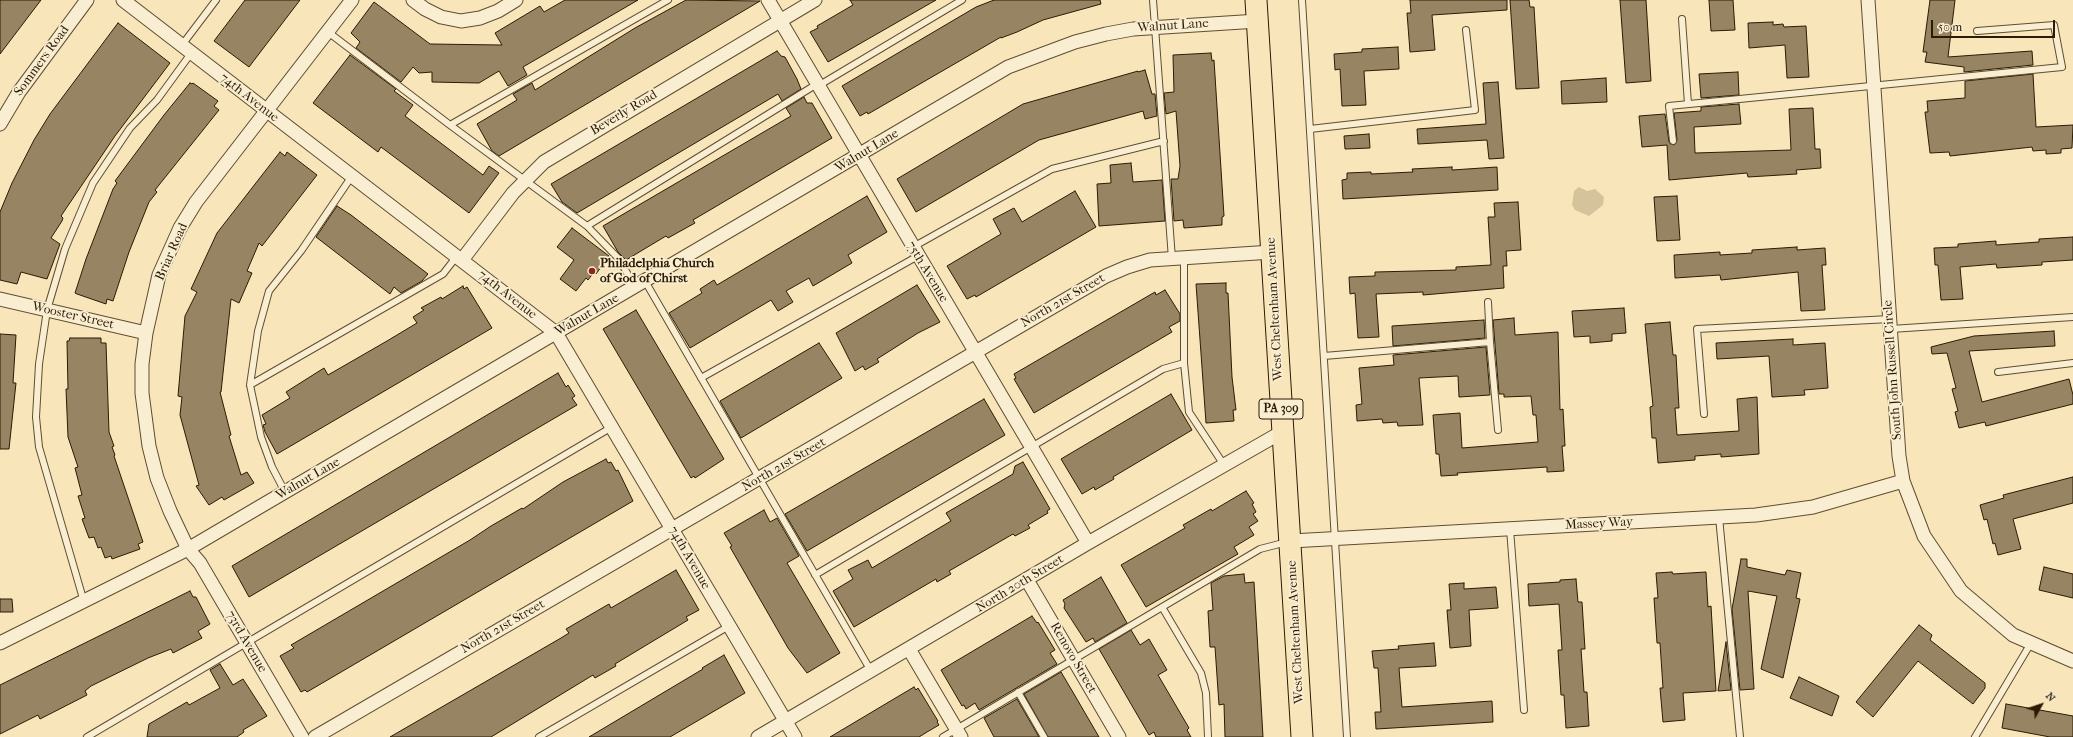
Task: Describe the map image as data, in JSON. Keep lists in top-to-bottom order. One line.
{"streets":{"highway":["West Cheltenham Avenue","PA 309"],"street":["Walnut Lane","Sommers Road","74th Avenue","Beverly Road","Briar Road","75th Avenue","North 21st Street","Wooster Street","South John Russell Circle","Massey Way","North 20th Street","73rd Avenue","Renovo Street"]},"crossings":[["Walnut Lane","74th Avenue"],["Walnut Lane","Briar Road"],["Walnut Lane","75th Avenue"],["Walnut Lane","West Cheltenham Avenue"],["Walnut Lane","73rd Avenue"],["74th Avenue","Beverly Road"],["74th Avenue","Briar Road"],["74th Avenue","North 21st Street"],["74th Avenue","North 20th Street"],["Beverly Road","75th Avenue"],["Briar Road","Wooster Street"],["Briar Road","73rd Avenue"],["75th Avenue","North 21st Street"],["75th Avenue","North 20th Street"],["North 21st Street","West Cheltenham Avenue"],["West Cheltenham Avenue","Massey Way"],["West Cheltenham Avenue","North 20th Street"],["South John Russell Circle","Massey Way"],["North 20th Street","Renovo Street"]],"places":["Philadelphia Church of God of Chirst"],"scale_bar":"50 m","north":"top right"}
